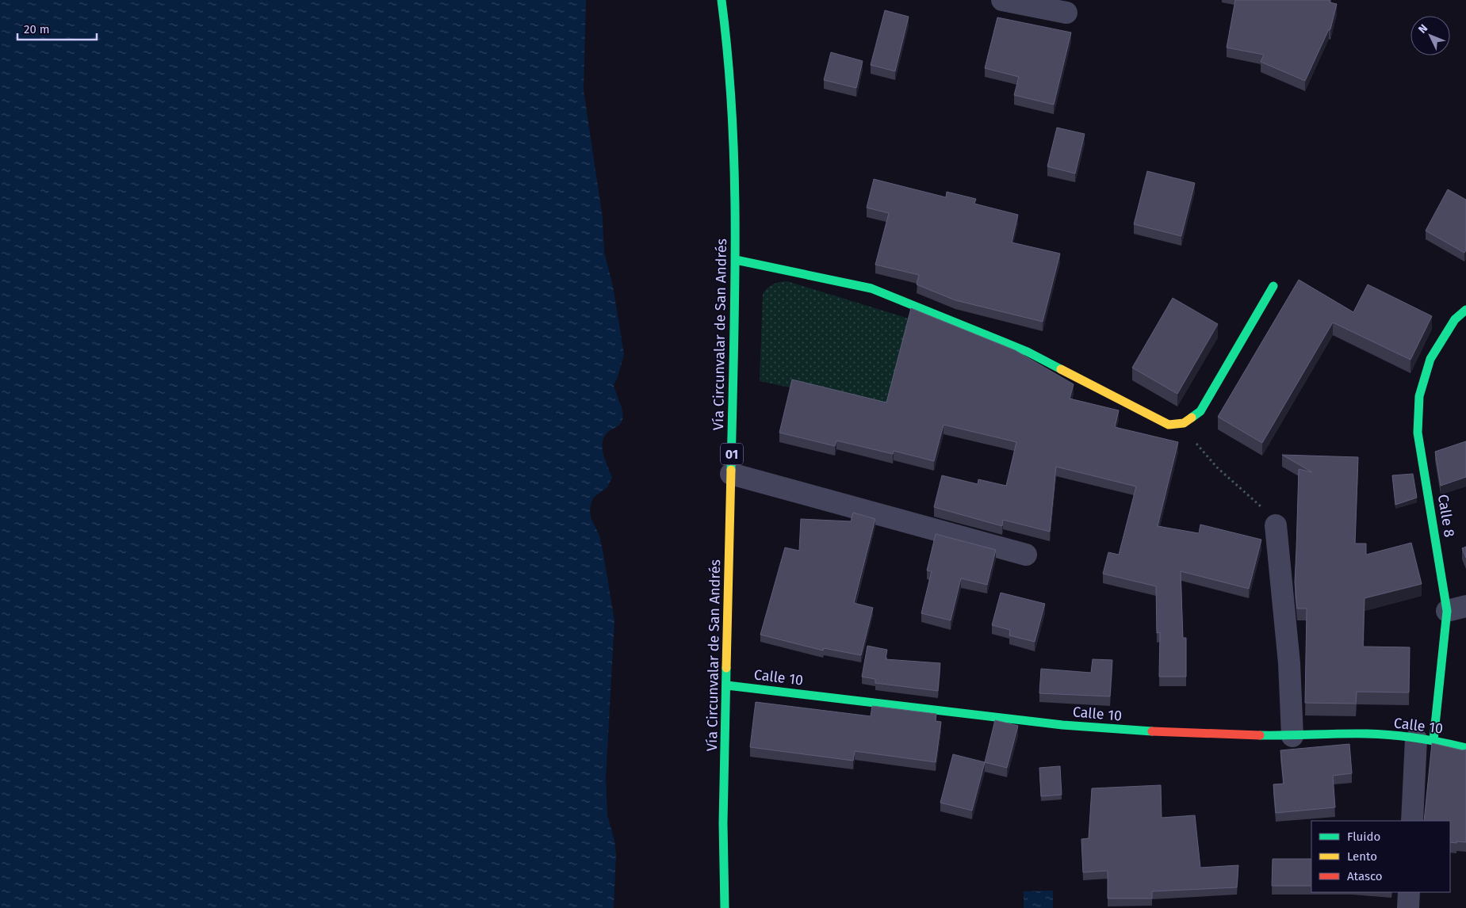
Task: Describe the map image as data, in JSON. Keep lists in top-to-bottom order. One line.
{"streets":{"main road":["Vía Circunvalar de San Andrés","01","Calle 8","Calle 10"]},"crossings":[["Vía Circunvalar de San Andrés","Calle 10"],["Calle 8","Calle 10"]],"legend":["Fluido","Lento","Atasco"],"scale_bar":"20 m","north":"top left"}
